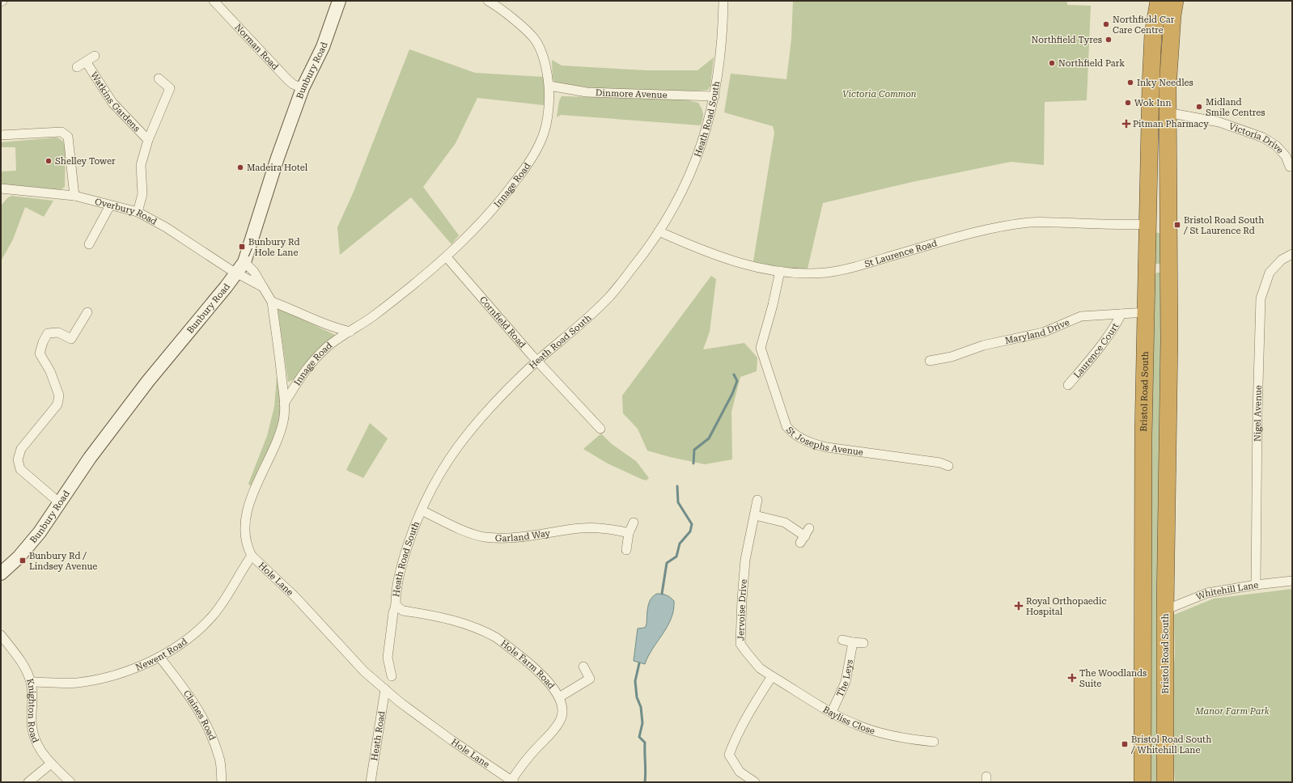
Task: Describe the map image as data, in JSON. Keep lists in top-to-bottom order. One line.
{"streets":{"highway":["Bristol Road South"],"main road":["Bunbury Road"],"street":["Norman Road","Dinmore Avenue","Watkins Gardens","Heath Road South","Victoria Drive","Innage Road","Overbury Road","St Laurence Road","Cornfield Road","Maryland Drive","Laurence Court","Nigel Avenue","St Josephs Avenue","Garland Way","Hole Lane","Whitehill Lane","Jervoise Drive","Newent Road","Hole Farm Road","The Leys","Knighton Road","Claines Road","Bayliss Close","Heath Road"]},"crossings":[["Norman Road","Bunbury Road"],["Bunbury Road","Overbury Road"],["Bunbury Road","Hole Lane"],["Dinmore Avenue","Heath Road South"],["Dinmore Avenue","Innage Road"],["Watkins Gardens","Overbury Road"],["Heath Road South","St Laurence Road"],["Heath Road South","Cornfield Road"],["Heath Road South","Garland Way"],["Heath Road South","Hole Farm Road"],["Victoria Drive","Bristol Road South"],["Innage Road","Cornfield Road"],["Innage Road","Hole Lane"],["Overbury Road","Hole Lane"],["St Laurence Road","Bristol Road South"],["St Laurence Road","St Josephs Avenue"],["Maryland Drive","Laurence Court"],["Maryland Drive","Bristol Road South"],["Bristol Road South","Whitehill Lane"],["Nigel Avenue","Whitehill Lane"],["Hole Lane","Newent Road"],["Hole Lane","Hole Farm Road"],["Hole Lane","Heath Road"],["Jervoise Drive","Bayliss Close"],["Newent Road","Knighton Road"],["Newent Road","Claines Road"],["The Leys","Bayliss Close"]],"parks":["Victoria Common","Manor Farm Park"],"places":{"other":["Northfield Car Care Centre","Northfield Tyres","Northfield Park","Inky Needles","Wok Inn","Midland Smile Centres","Shelley Tower","Madeira Hotel"],"health":["Pitman Pharmacy","Royal Orthopaedic Hospital","The Woodlands Suite"],"transit":["Bristol Road South / St Laurence Rd","Bunbury Rd / Hole Lane","Bunbury Rd / Lindsey Avenue","Bristol Road South / Whitehill Lane"]}}
